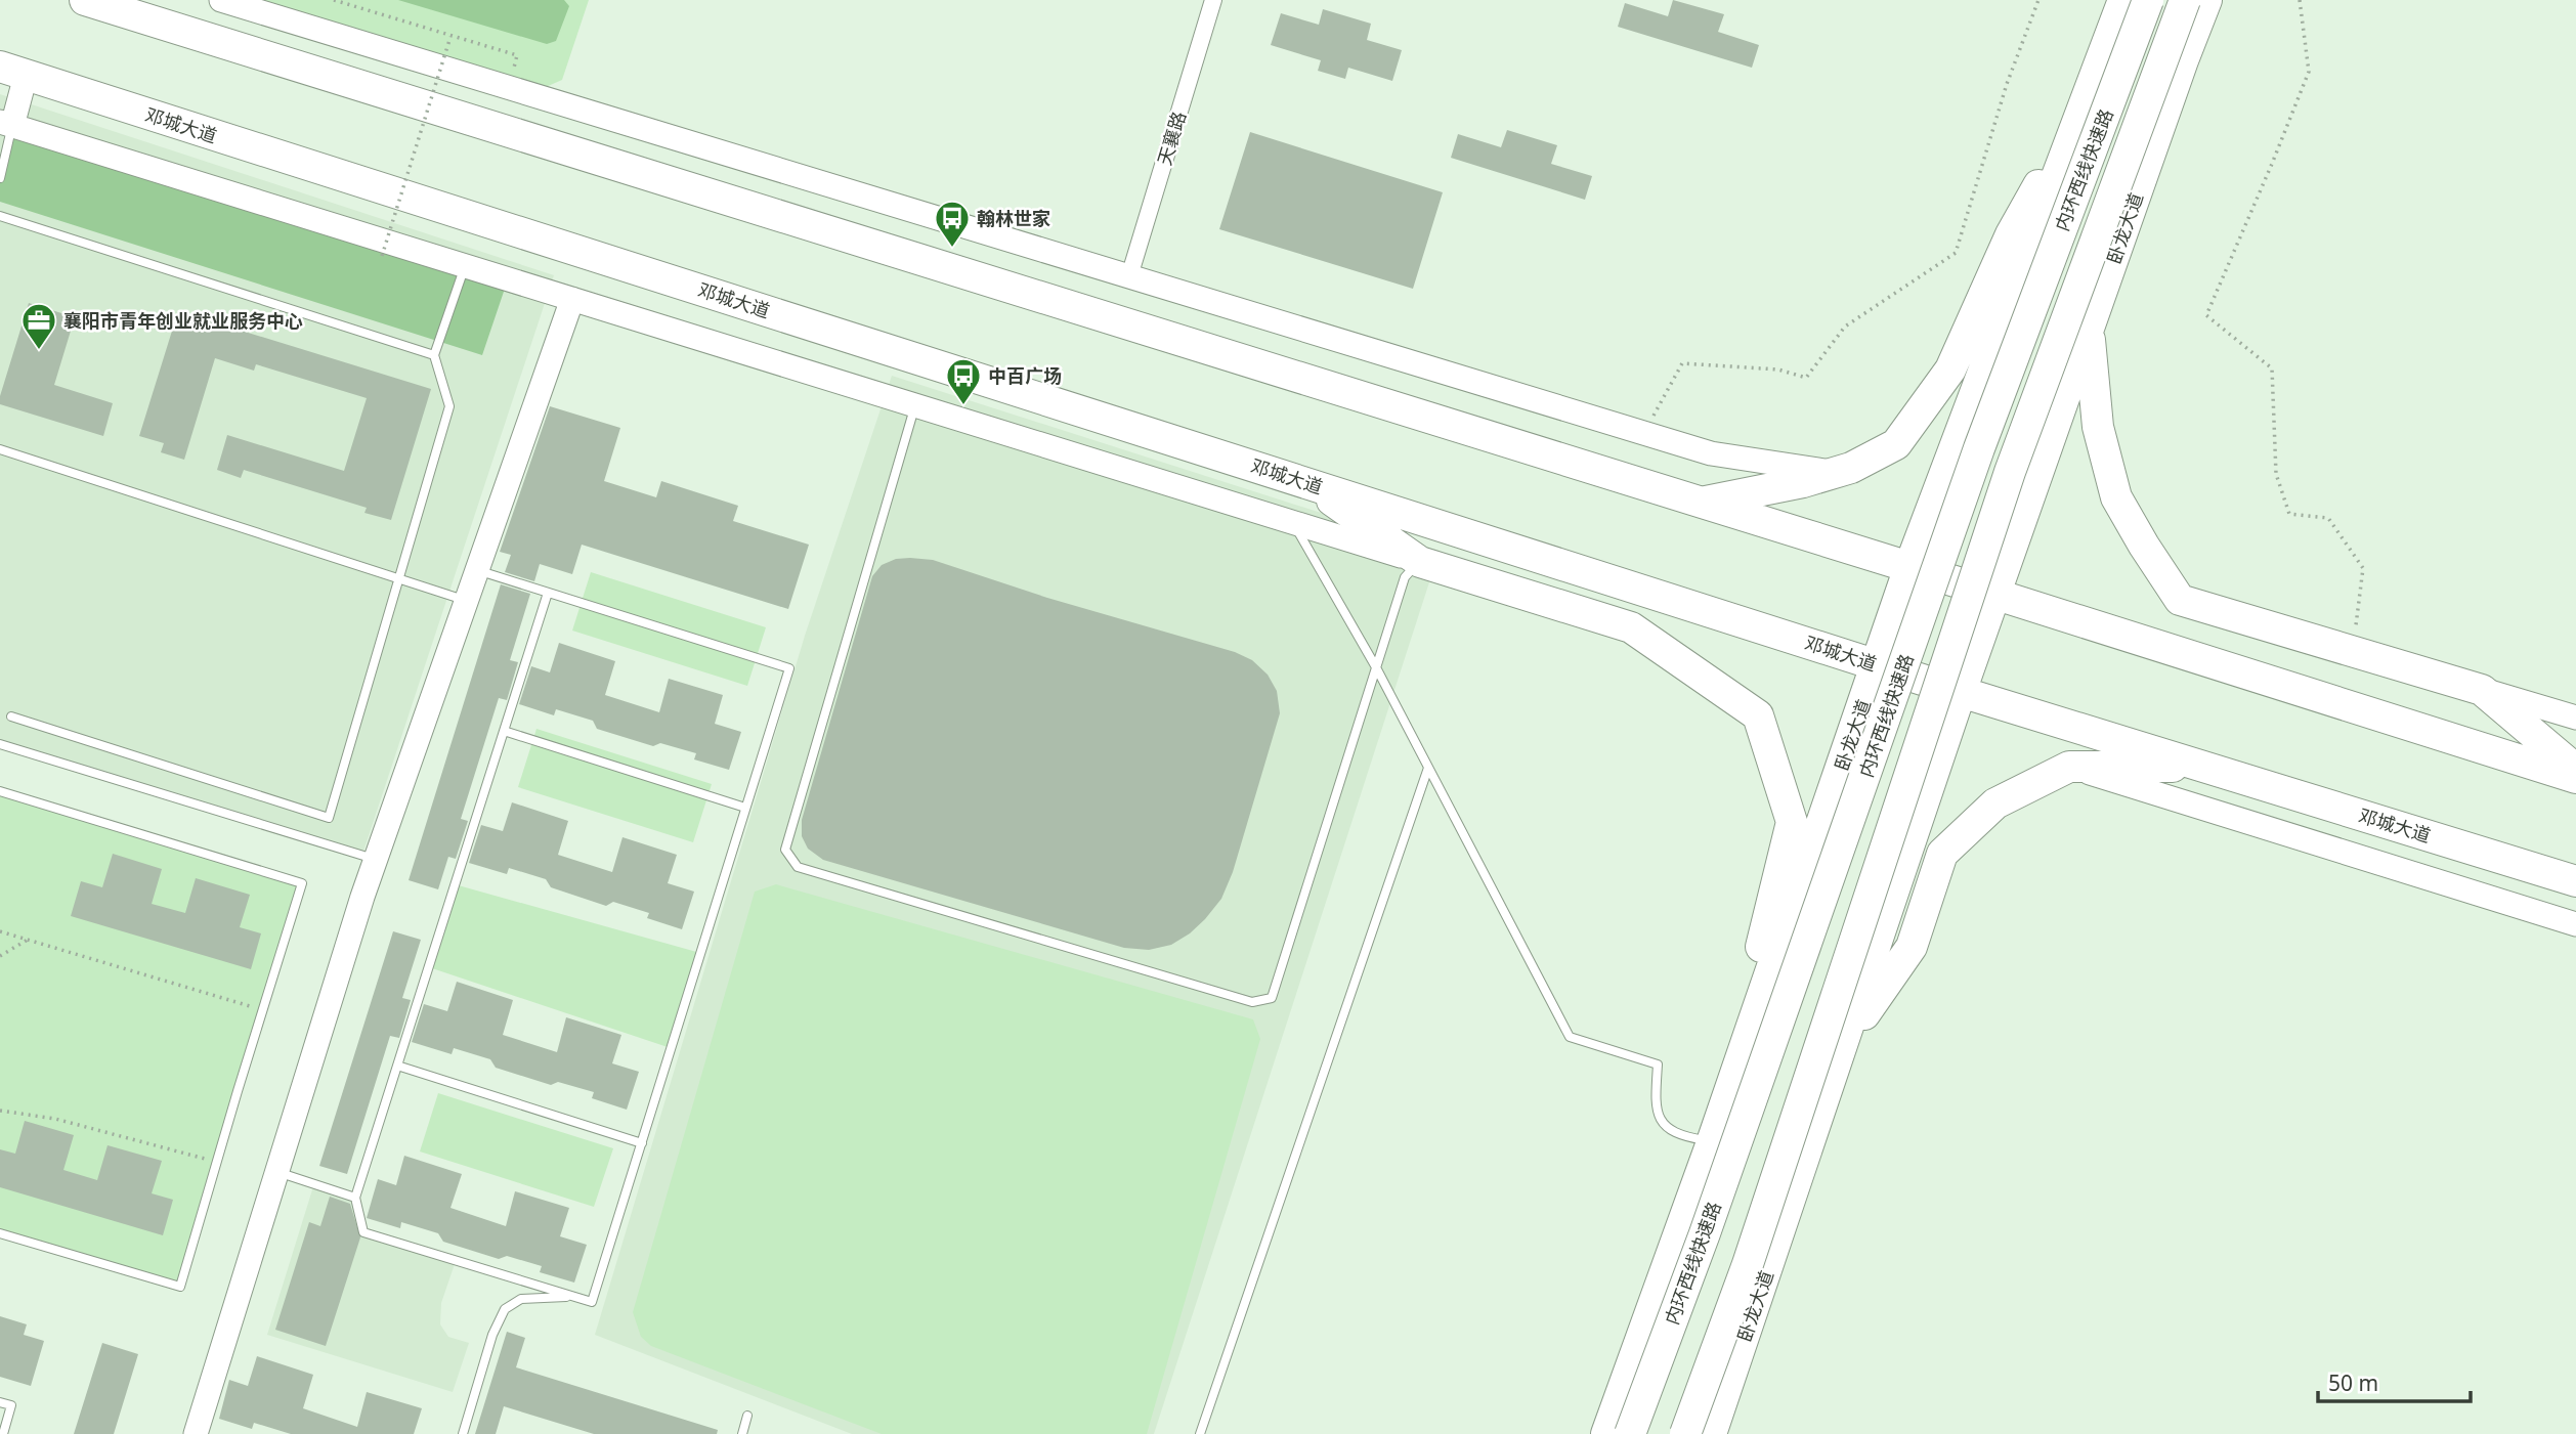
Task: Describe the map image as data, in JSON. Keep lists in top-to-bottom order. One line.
{"streets":{"highway":["邓城大道","内环西线快速路","卧龙大道"],"street":["天襄路"]},"crossings":[["邓城大道","卧龙大道"]],"places":{"bus stop":["翰林世家","中百广场"],"office":["襄阳市青年创业就业服务中心"]},"scale_bar":"50 m"}
